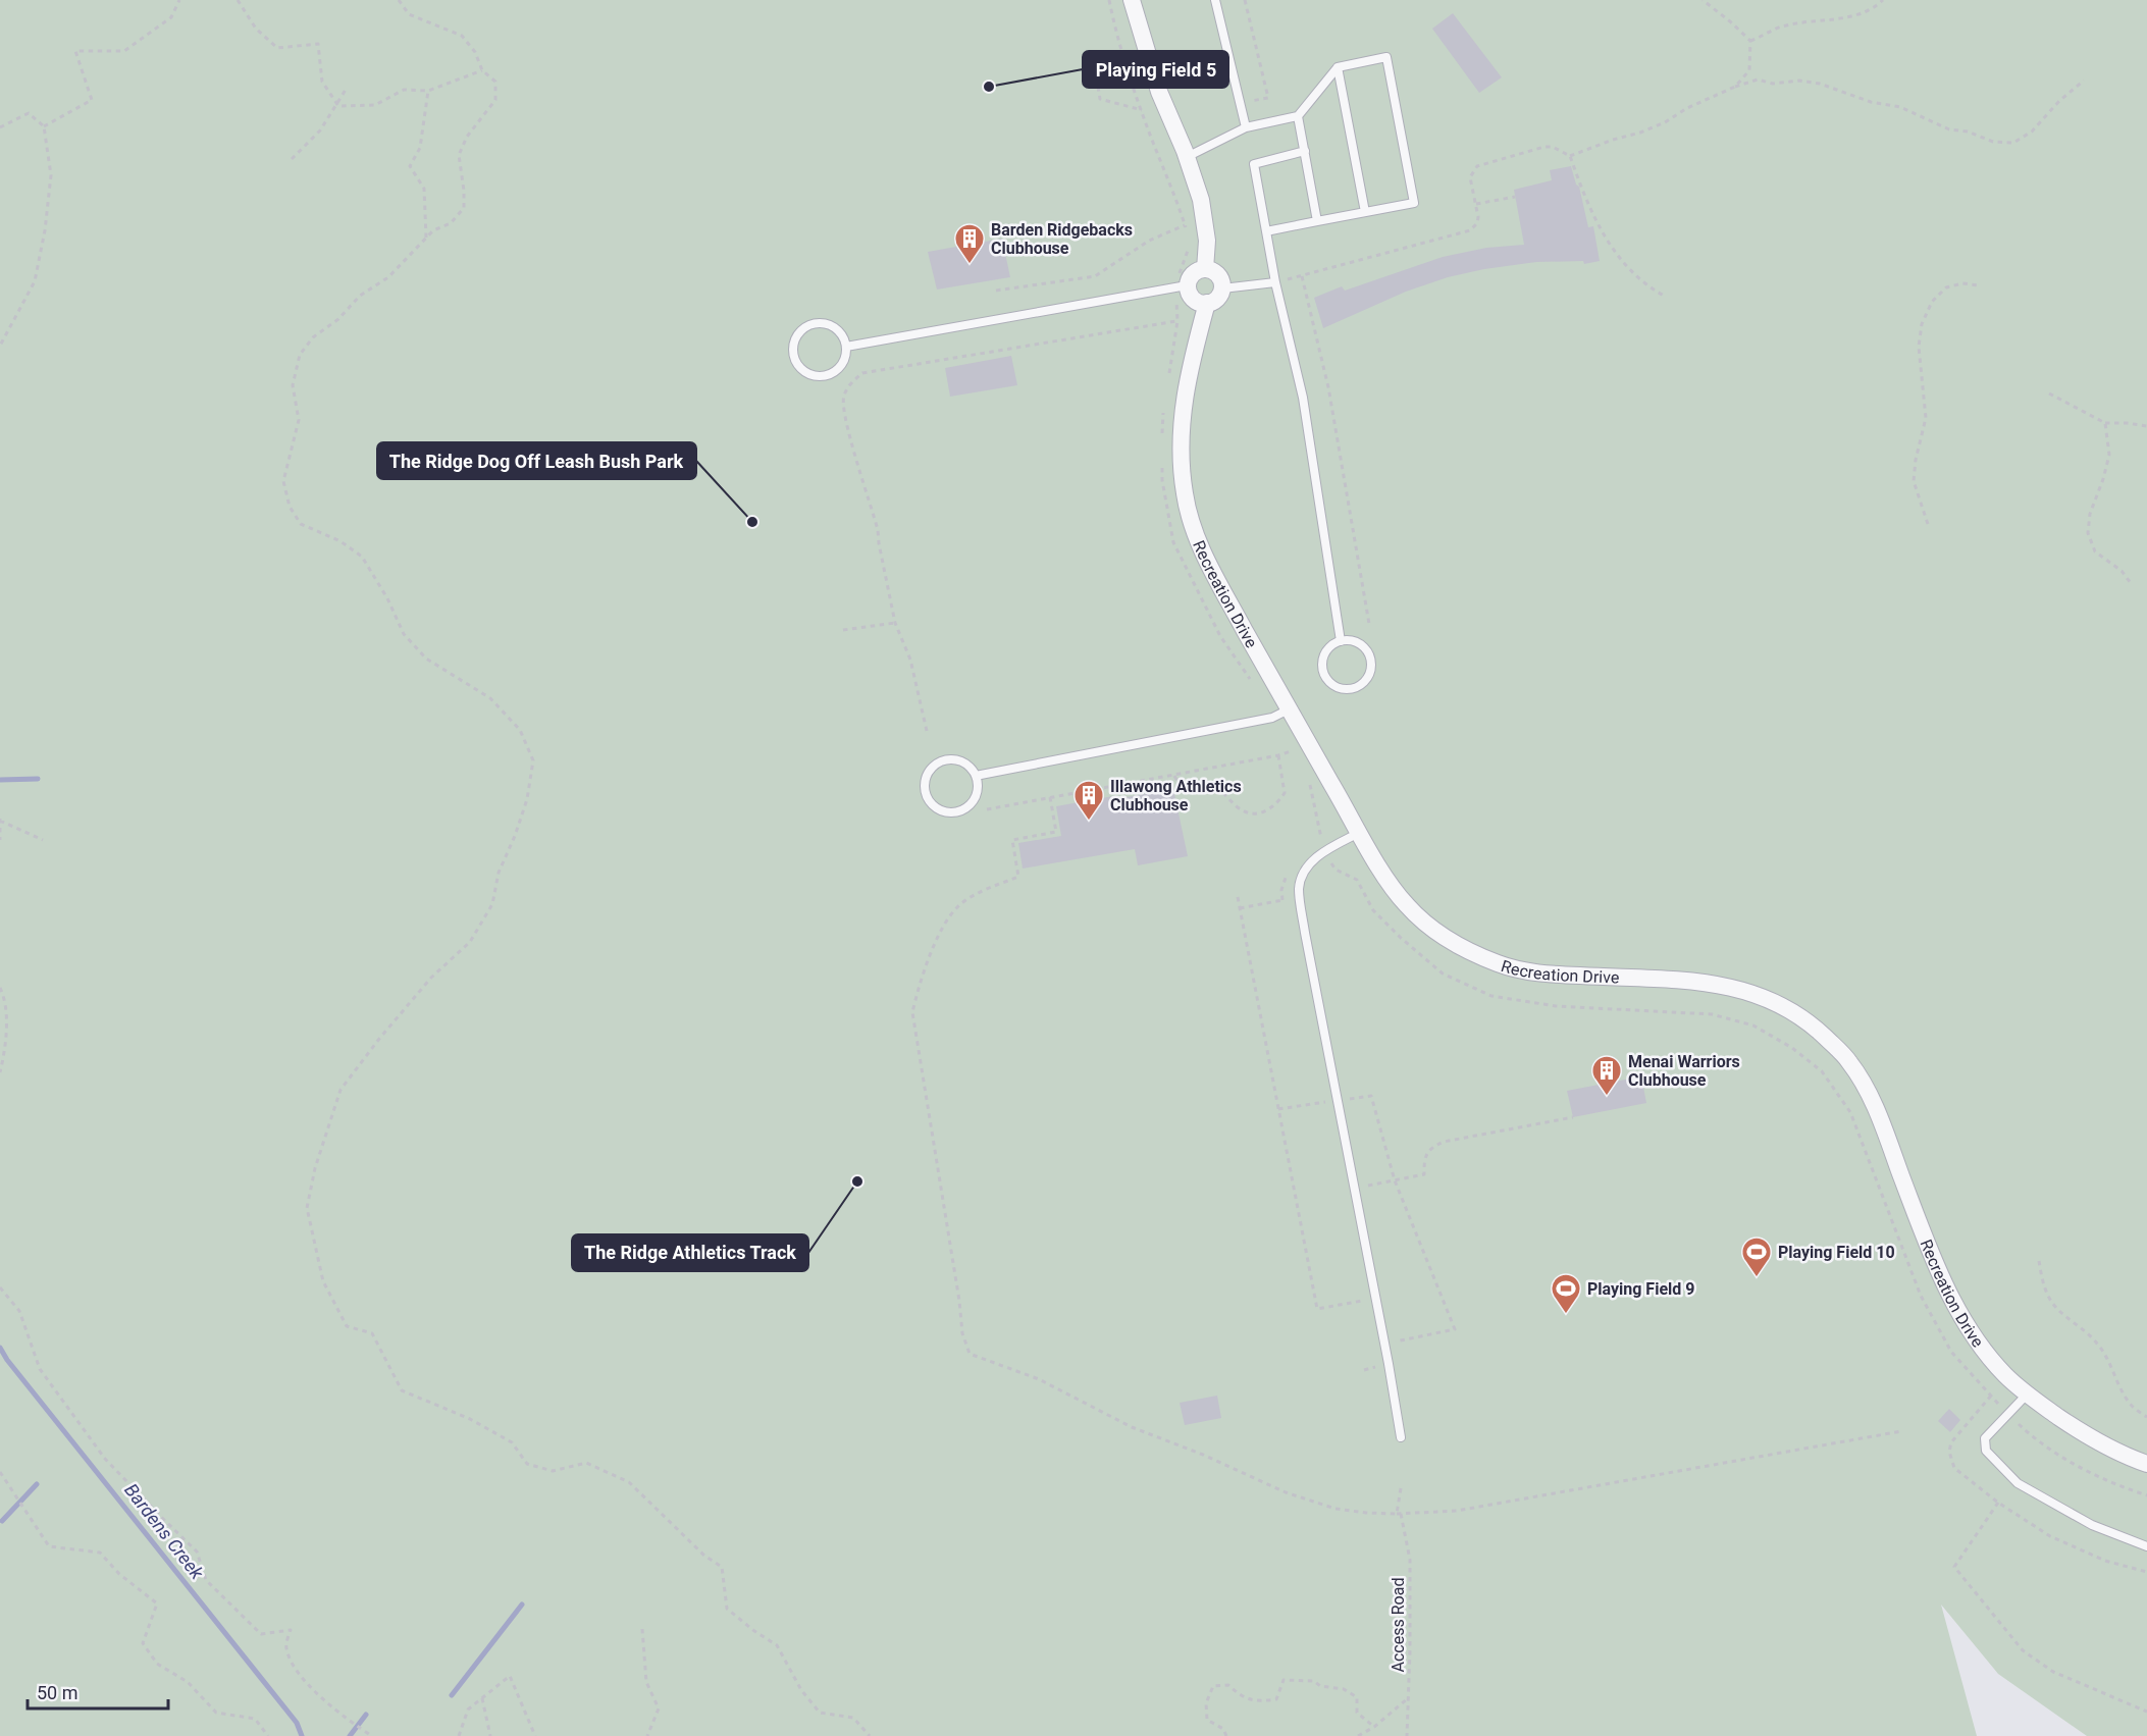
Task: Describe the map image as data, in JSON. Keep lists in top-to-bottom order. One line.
{"streets":{"street":["Recreation Drive"],"path":["Access Road"]},"water":["Bardens Creek"],"places":{"other":["Playing Field 5","The Ridge Dog Off Leash Bush Park","The Ridge Athletics Track"],"building":["Barden Ridgebacks Clubhouse","Illawong Athletics Clubhouse","Menai Warriors Clubhouse"],"sports":["Playing Field 10","Playing Field 9"]},"scale_bar":"50 m"}
